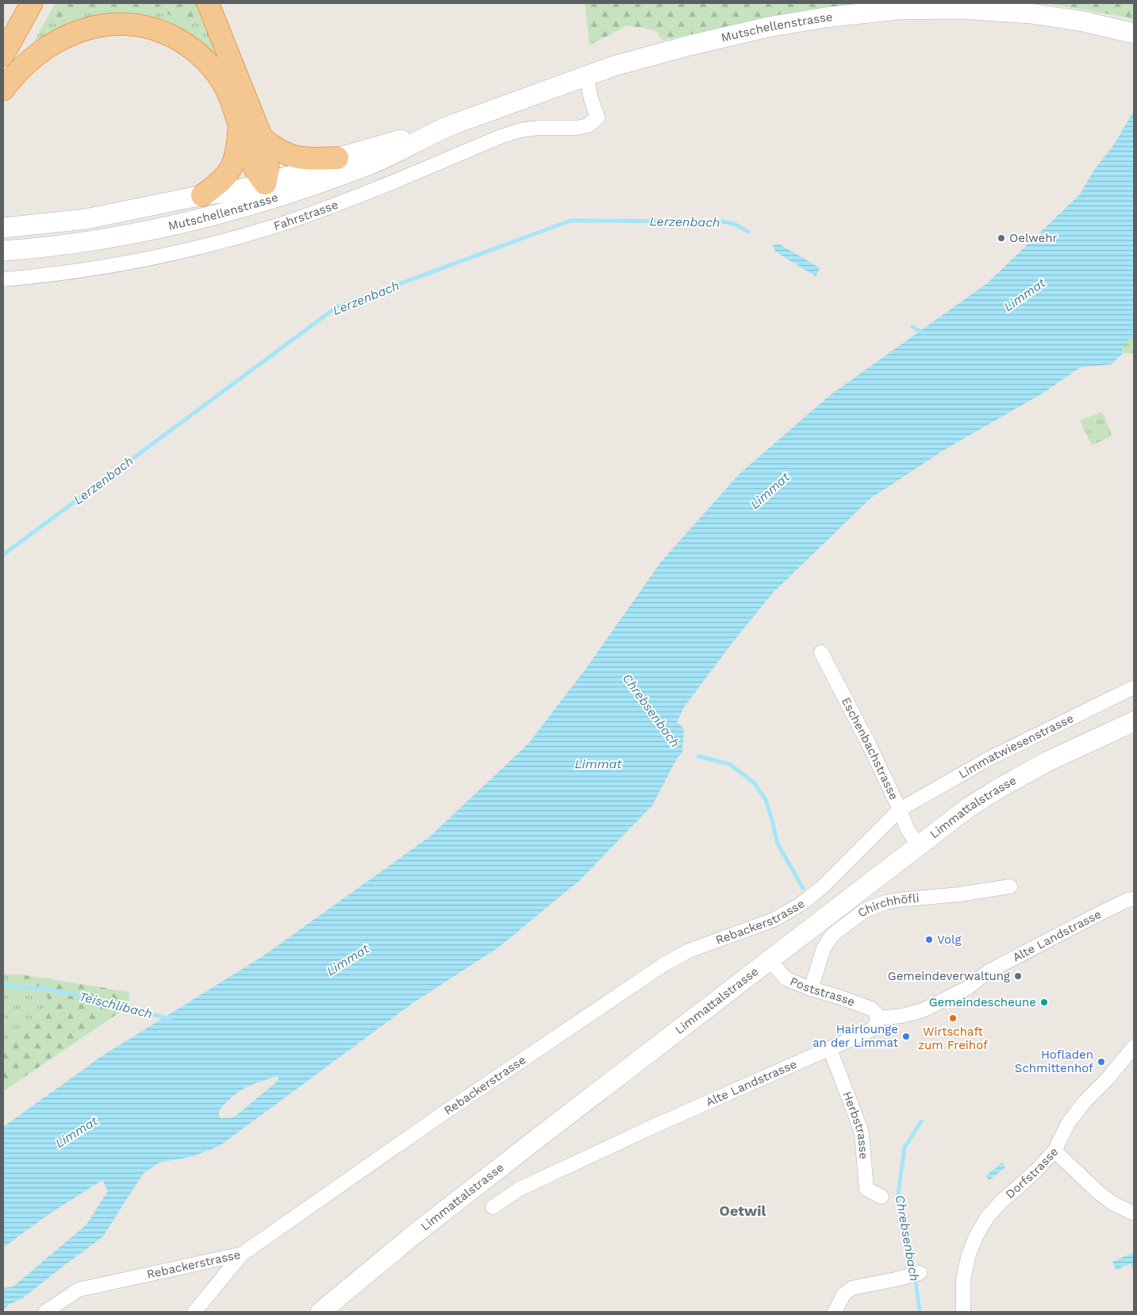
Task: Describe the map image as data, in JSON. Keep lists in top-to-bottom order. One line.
{"streets":{"main road":["Mutschellenstrasse","Limmattalstrasse"],"street":["Fahrstrasse","Limmatwiesenstrasse","Eschenbachstrasse","Chirchhöfli","Rebackerstrasse","Alte Landstrasse","Poststrasse","Herbstrasse","Dorfstrasse"]},"crossings":[["Mutschellenstrasse","Fahrstrasse"],["Limmatwiesenstrasse","Eschenbachstrasse"],["Limmatwiesenstrasse","Rebackerstrasse"],["Eschenbachstrasse","Limmattalstrasse"],["Eschenbachstrasse","Rebackerstrasse"],["Limmattalstrasse","Poststrasse"],["Chirchhöfli","Poststrasse"],["Alte Landstrasse","Poststrasse"],["Alte Landstrasse","Herbstrasse"]],"districts":["Oetwil"],"water":["Lerzenbach","Limmat","Chrebsenbach","Teischlibach"],"places":["Oelwehr","Volg","Gemeindeverwaltung","Gemeindescheune","Wirtschaft zum Freihof","Hairlounge an der Limmat","Hofladen Schmittenhof"]}
